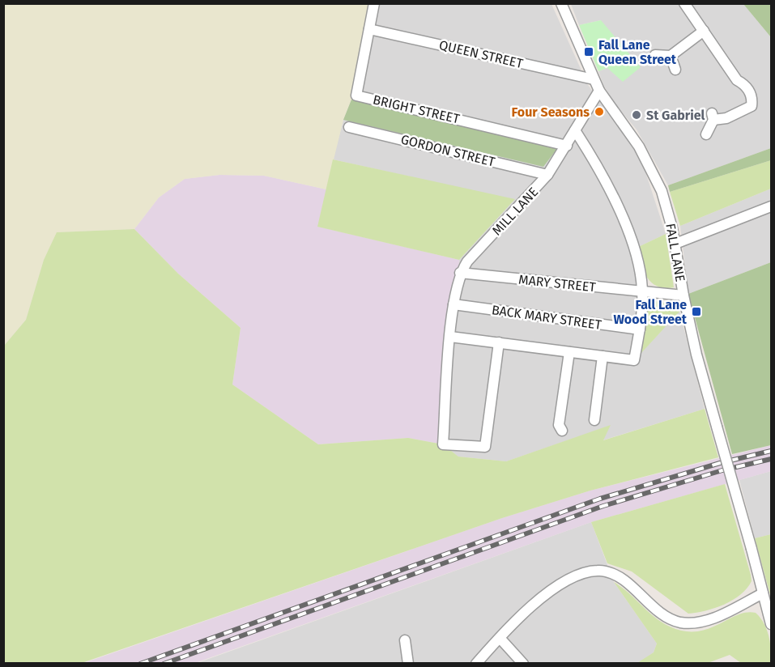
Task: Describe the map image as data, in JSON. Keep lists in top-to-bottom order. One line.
{"streets":{"street":["QUEEN STREET","BRIGHT STREET","GORDON STREET","MILL LANE","FALL LANE","MARY STREET","BACK MARY STREET"]},"crossings":[["QUEEN STREET","BRIGHT STREET"],["QUEEN STREET","FALL LANE"],["BRIGHT STREET","MILL LANE"],["GORDON STREET","MILL LANE"],["MILL LANE","FALL LANE"],["MILL LANE","MARY STREET"],["MILL LANE","BACK MARY STREET"],["FALL LANE","MARY STREET"]],"places":{"transit":["Fall Lane Queen Street","Fall Lane Wood Street"],"other":["Four Seasons","St Gabriel"]}}
